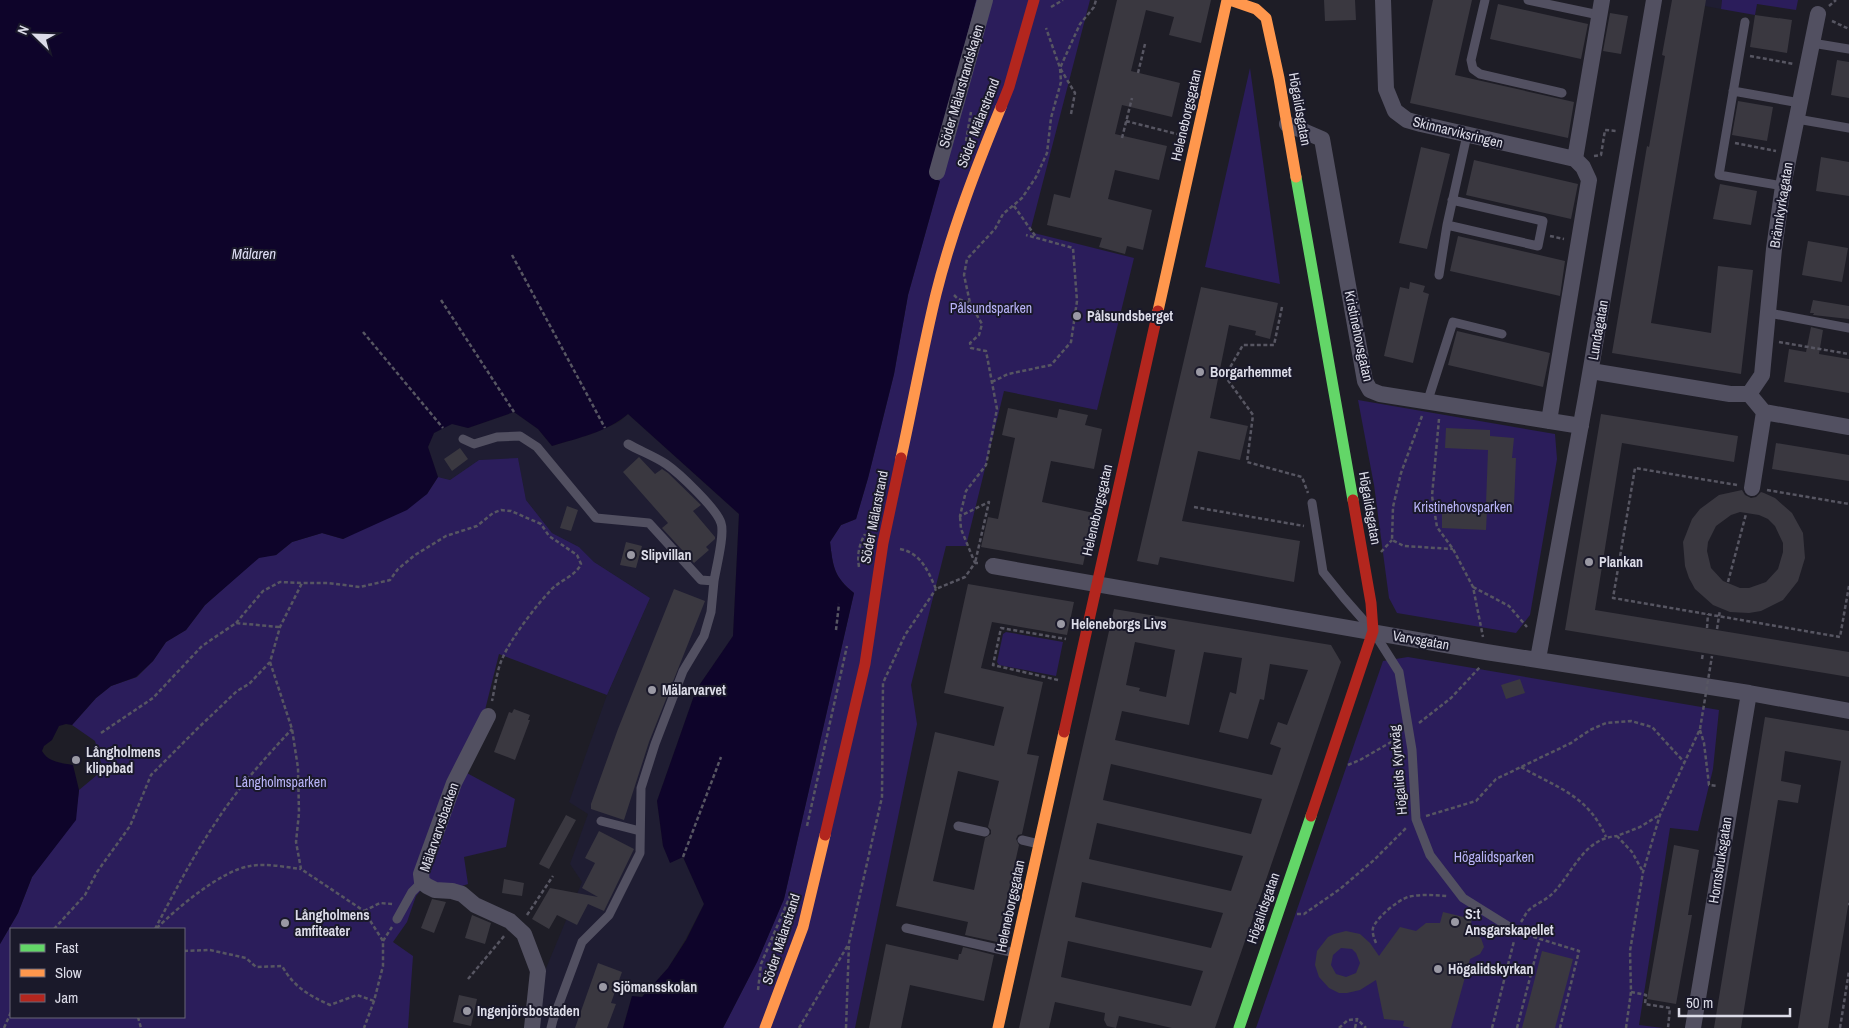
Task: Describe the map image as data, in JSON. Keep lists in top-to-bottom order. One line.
{"streets":{"street":["Söder Mälarstrandskajen","Högalidsgatan","Heleneborgsgatan","Söder Mälarstrand","Skinnarviksringen","Brännkyrkagatan","Lundagatan","Kristinehovsgatan","Varvsgatan","Mälarvarvsbacken","Hornsbruksgatan"],"lane":["Högalids Kyrkväg"]},"crossings":[["Högalidsgatan","Heleneborgsgatan"],["Högalidsgatan","Kristinehovsgatan"],["Högalidsgatan","Varvsgatan"],["Högalidsgatan","Högalids Kyrkväg"],["Heleneborgsgatan","Varvsgatan"],["Lundagatan","Kristinehovsgatan"],["Lundagatan","Varvsgatan"],["Varvsgatan","Högalids Kyrkväg"],["Varvsgatan","Hornsbruksgatan"]],"water":["Mälaren"],"parks":["Pålsundsparken","Kristinehovsparken","Långholmsparken","Högalidsparken"],"places":["Pålsundsberget","Borgarhemmet","Slipvillan","Plankan","Heleneborgs Livs","Mälarvarvet","Långholmens klippbad","S:t Ansgarskapellet","Långholmens amfiteater","Högalidskyrkan","Sjömansskolan","Ingenjörsbostaden"],"legend":["Fast","Slow","Jam"],"scale_bar":"50 m","north":"top left"}
